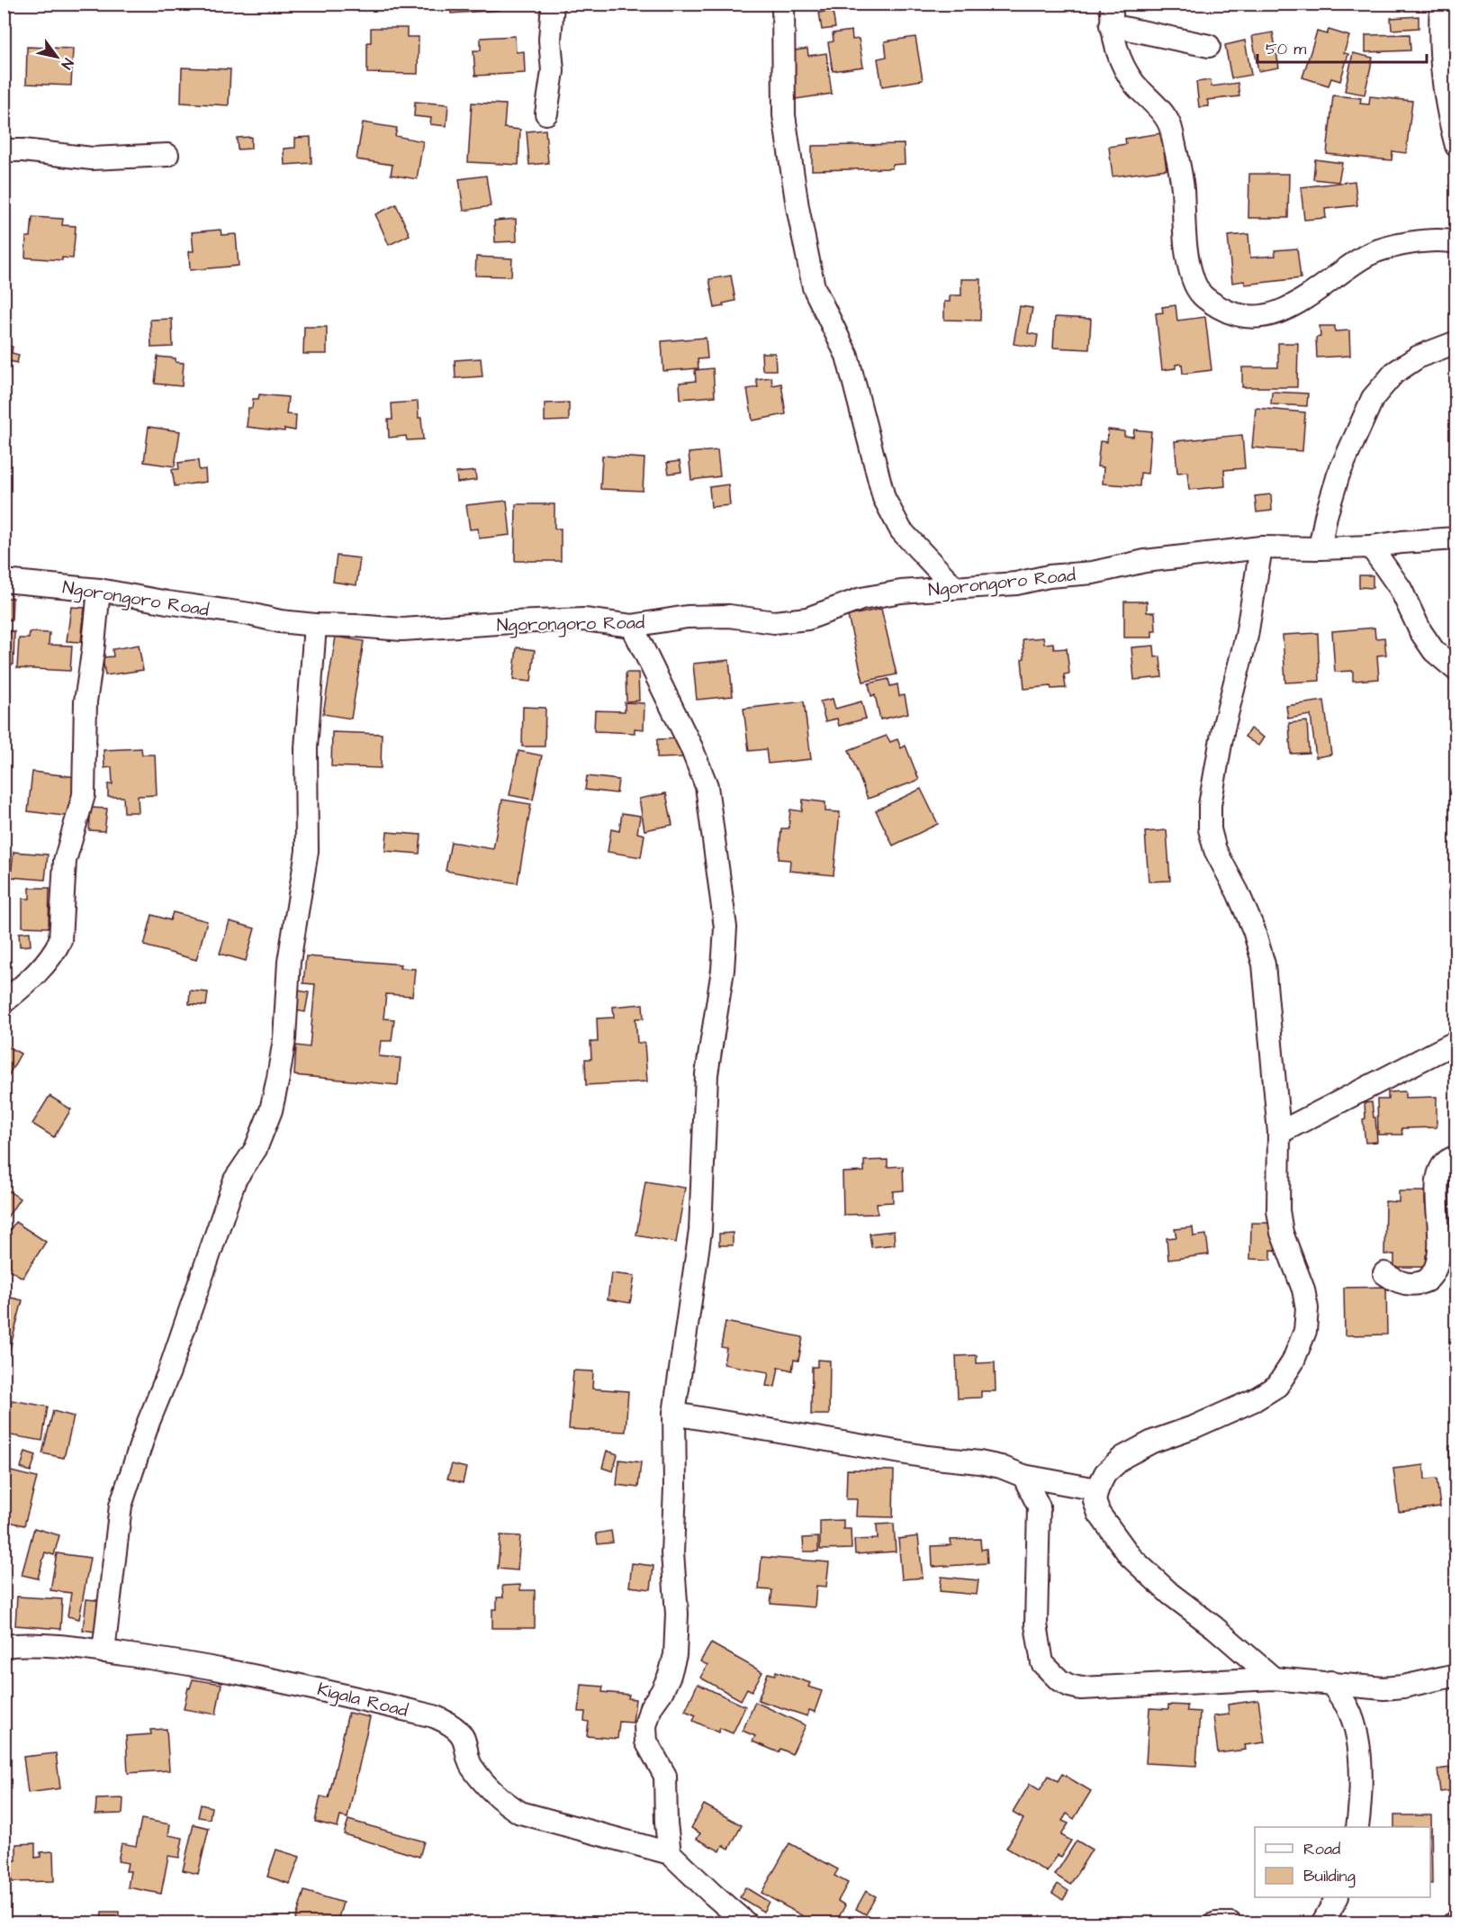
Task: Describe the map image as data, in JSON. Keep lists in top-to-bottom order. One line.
{"streets":{"street":["Ngorongoro Road","Kigala Road"]},"legend":["Road","Building"],"scale_bar":"50 m","north":"bottom right"}
